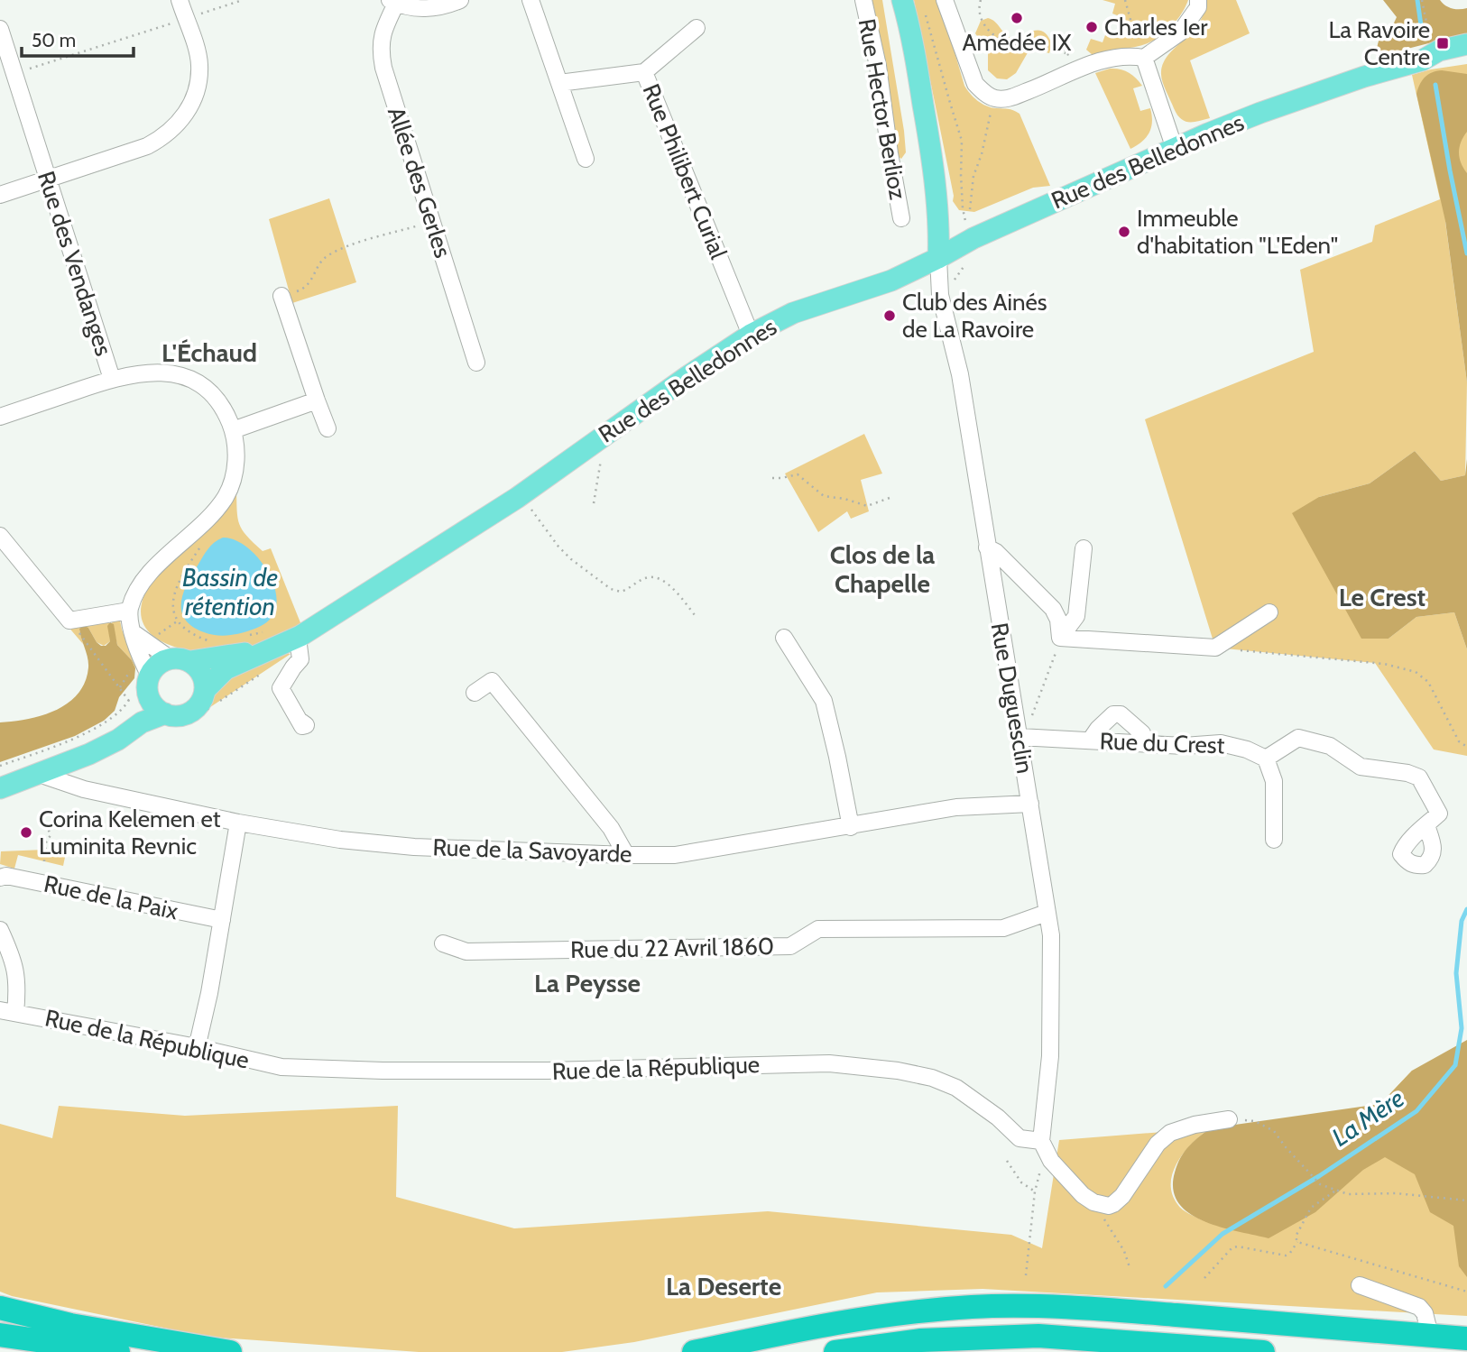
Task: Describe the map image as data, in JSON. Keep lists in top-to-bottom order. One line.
{"streets":{"main road":["Rue des Belledonnes"],"street":["Rue Hector Berlioz","Rue Philibert Curial","Allée des Gerles","Rue des Vendanges","Rue Duguesclin","Rue du Crest","Rue de la Savoyarde","Rue de la Paix","Rue du 22 Avril 1860","Rue de la République"]},"crossings":[["Rue des Belledonnes","Rue Philibert Curial"],["Rue des Belledonnes","Rue Duguesclin"],["Rue Duguesclin","Rue du Crest"],["Rue Duguesclin","Rue de la Savoyarde"],["Rue Duguesclin","Rue du 22 Avril 1860"],["Rue Duguesclin","Rue de la République"]],"districts":["L'Échaud","Clos de la Chapelle","Le Crest","La Peysse","La Deserte"],"water":["Bassin de rétention","La Mère"],"places":{"other":["Amédée IX","Charles Ier","Immeuble d'habitation \"L'Eden\"","Club des Ainés de La Ravoire","Corina Kelemen et Luminita Revnic"],"transit":["La Ravoire Centre"]},"scale_bar":"50 m"}
